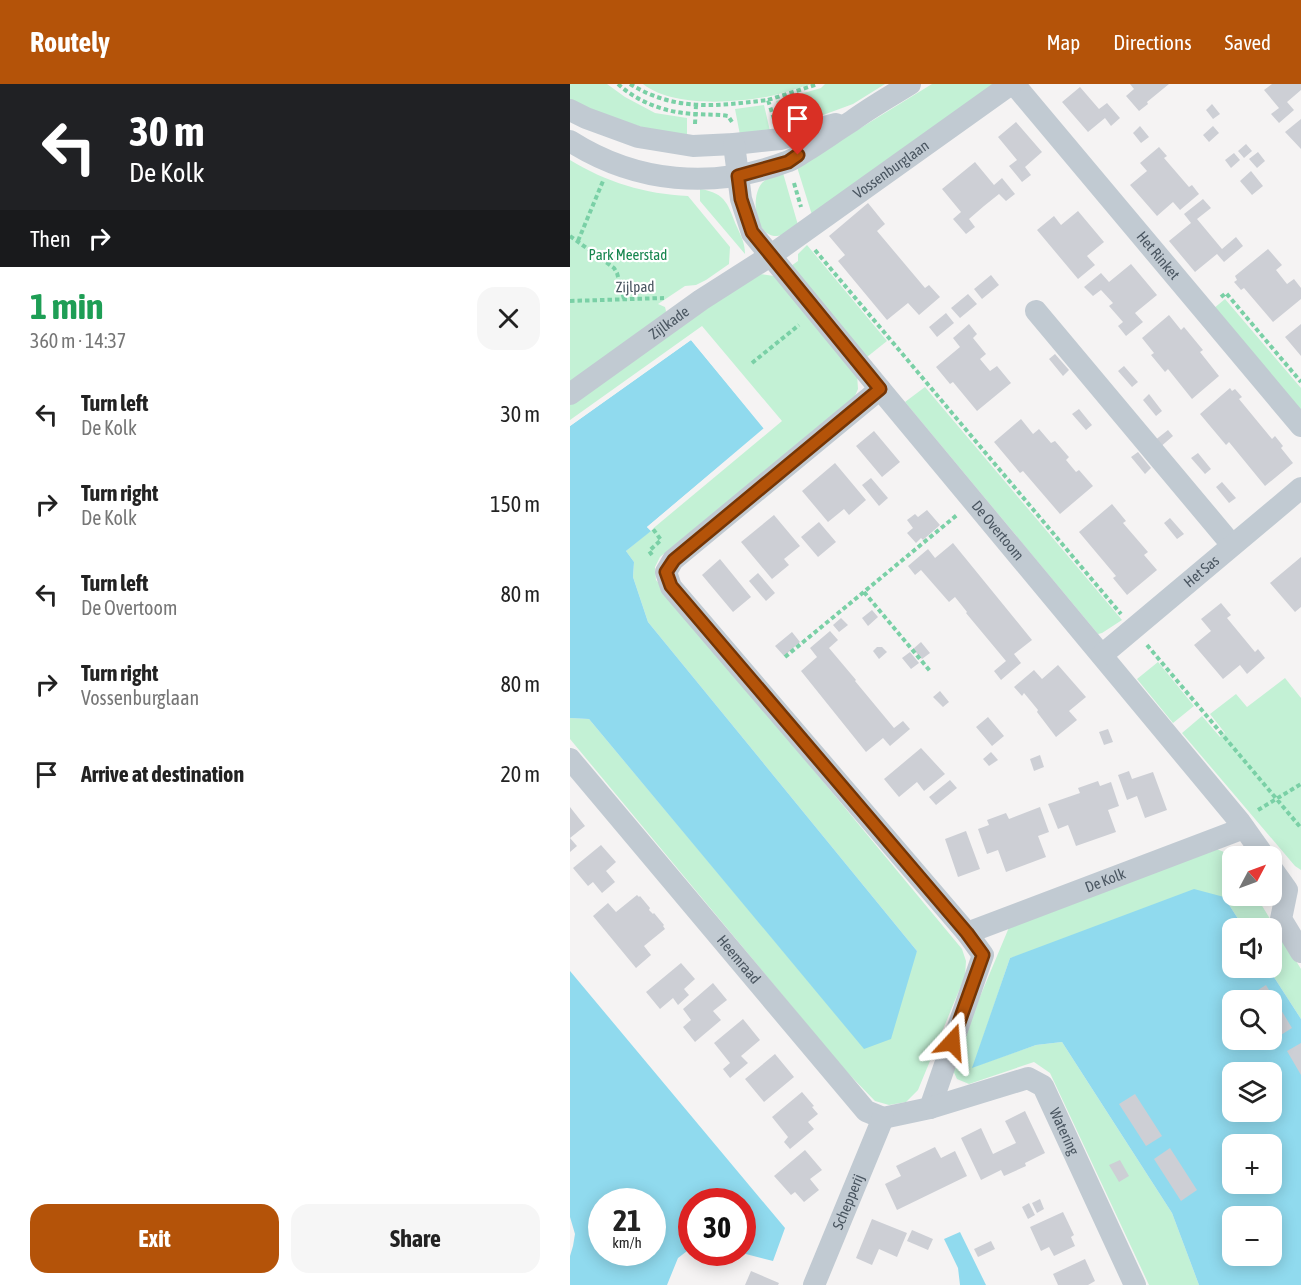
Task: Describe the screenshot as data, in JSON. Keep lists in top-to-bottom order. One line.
{"streets":{"street":["Vossenburglaan","Het Rinket","Zijlkade","De Overtoom","Het Sas","De Kolk","Heemraad","Watering","Schepperij"],"path":["Zijlpad"]},"crossings":[["Vossenburglaan","Het Rinket"],["Vossenburglaan","Zijlkade"],["Vossenburglaan","De Overtoom"],["Zijlpad","Zijlkade"],["Zijlkade","De Overtoom"],["De Overtoom","Het Sas"],["De Overtoom","De Kolk"],["Heemraad","Schepperij"]],"parks":["Park Meerstad"],"north":"top right","page":{"header":"Routely","nav":["Map","Directions","Saved"],"turn":["30 m","De Kolk"],"then":"Then","heading":["1 min","360 m · 14:37"],"list":[{"name":"Turn left","note":"De Kolk","value":"30 m"},{"name":"Turn right","note":"De Kolk","value":"150 m"},{"name":"Turn left","note":"De Overtoom","value":"80 m"},{"name":"Turn right","note":"Vossenburglaan","value":"80 m"},{"name":"Arrive at destination","value":"20 m"}],"map_buttons":["+","−"],"speed":"21 km/h","limit":"30","buttons":["Exit","Share"]}}
